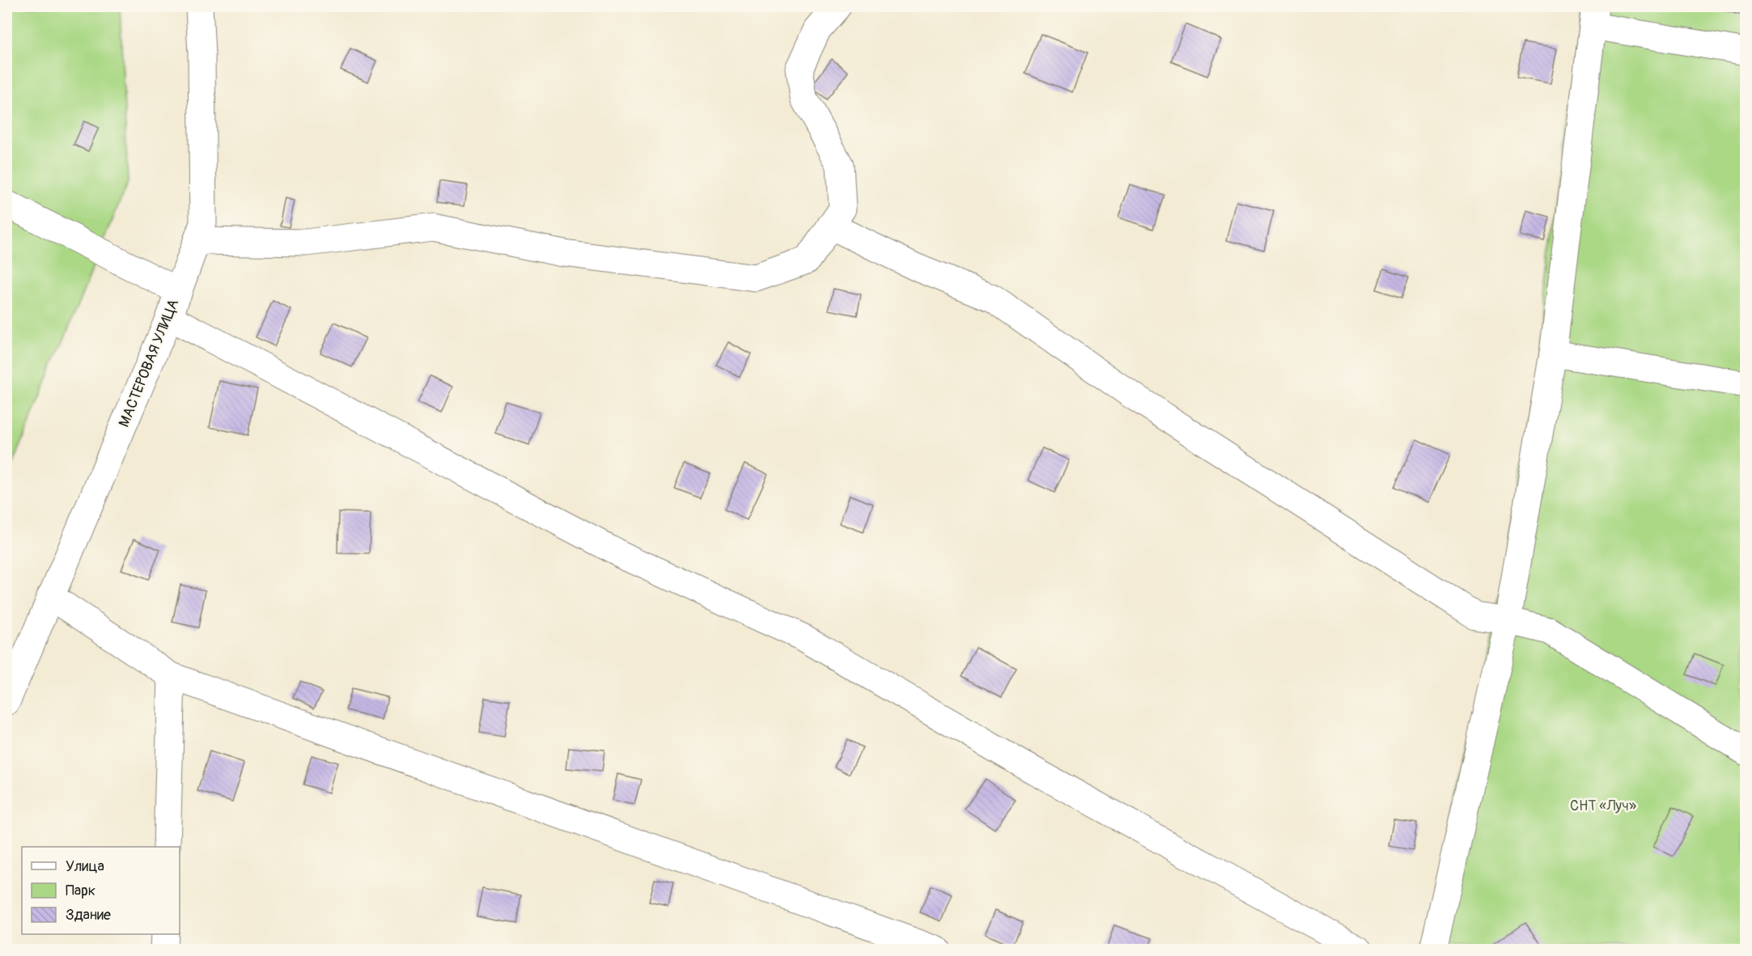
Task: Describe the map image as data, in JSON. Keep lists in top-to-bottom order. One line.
{"streets":{"street":["МАСТЕРОВАЯ УЛИЦА"]},"parks":["СНТ «Луч»"],"legend":["Улица","Парк","Здание"]}
